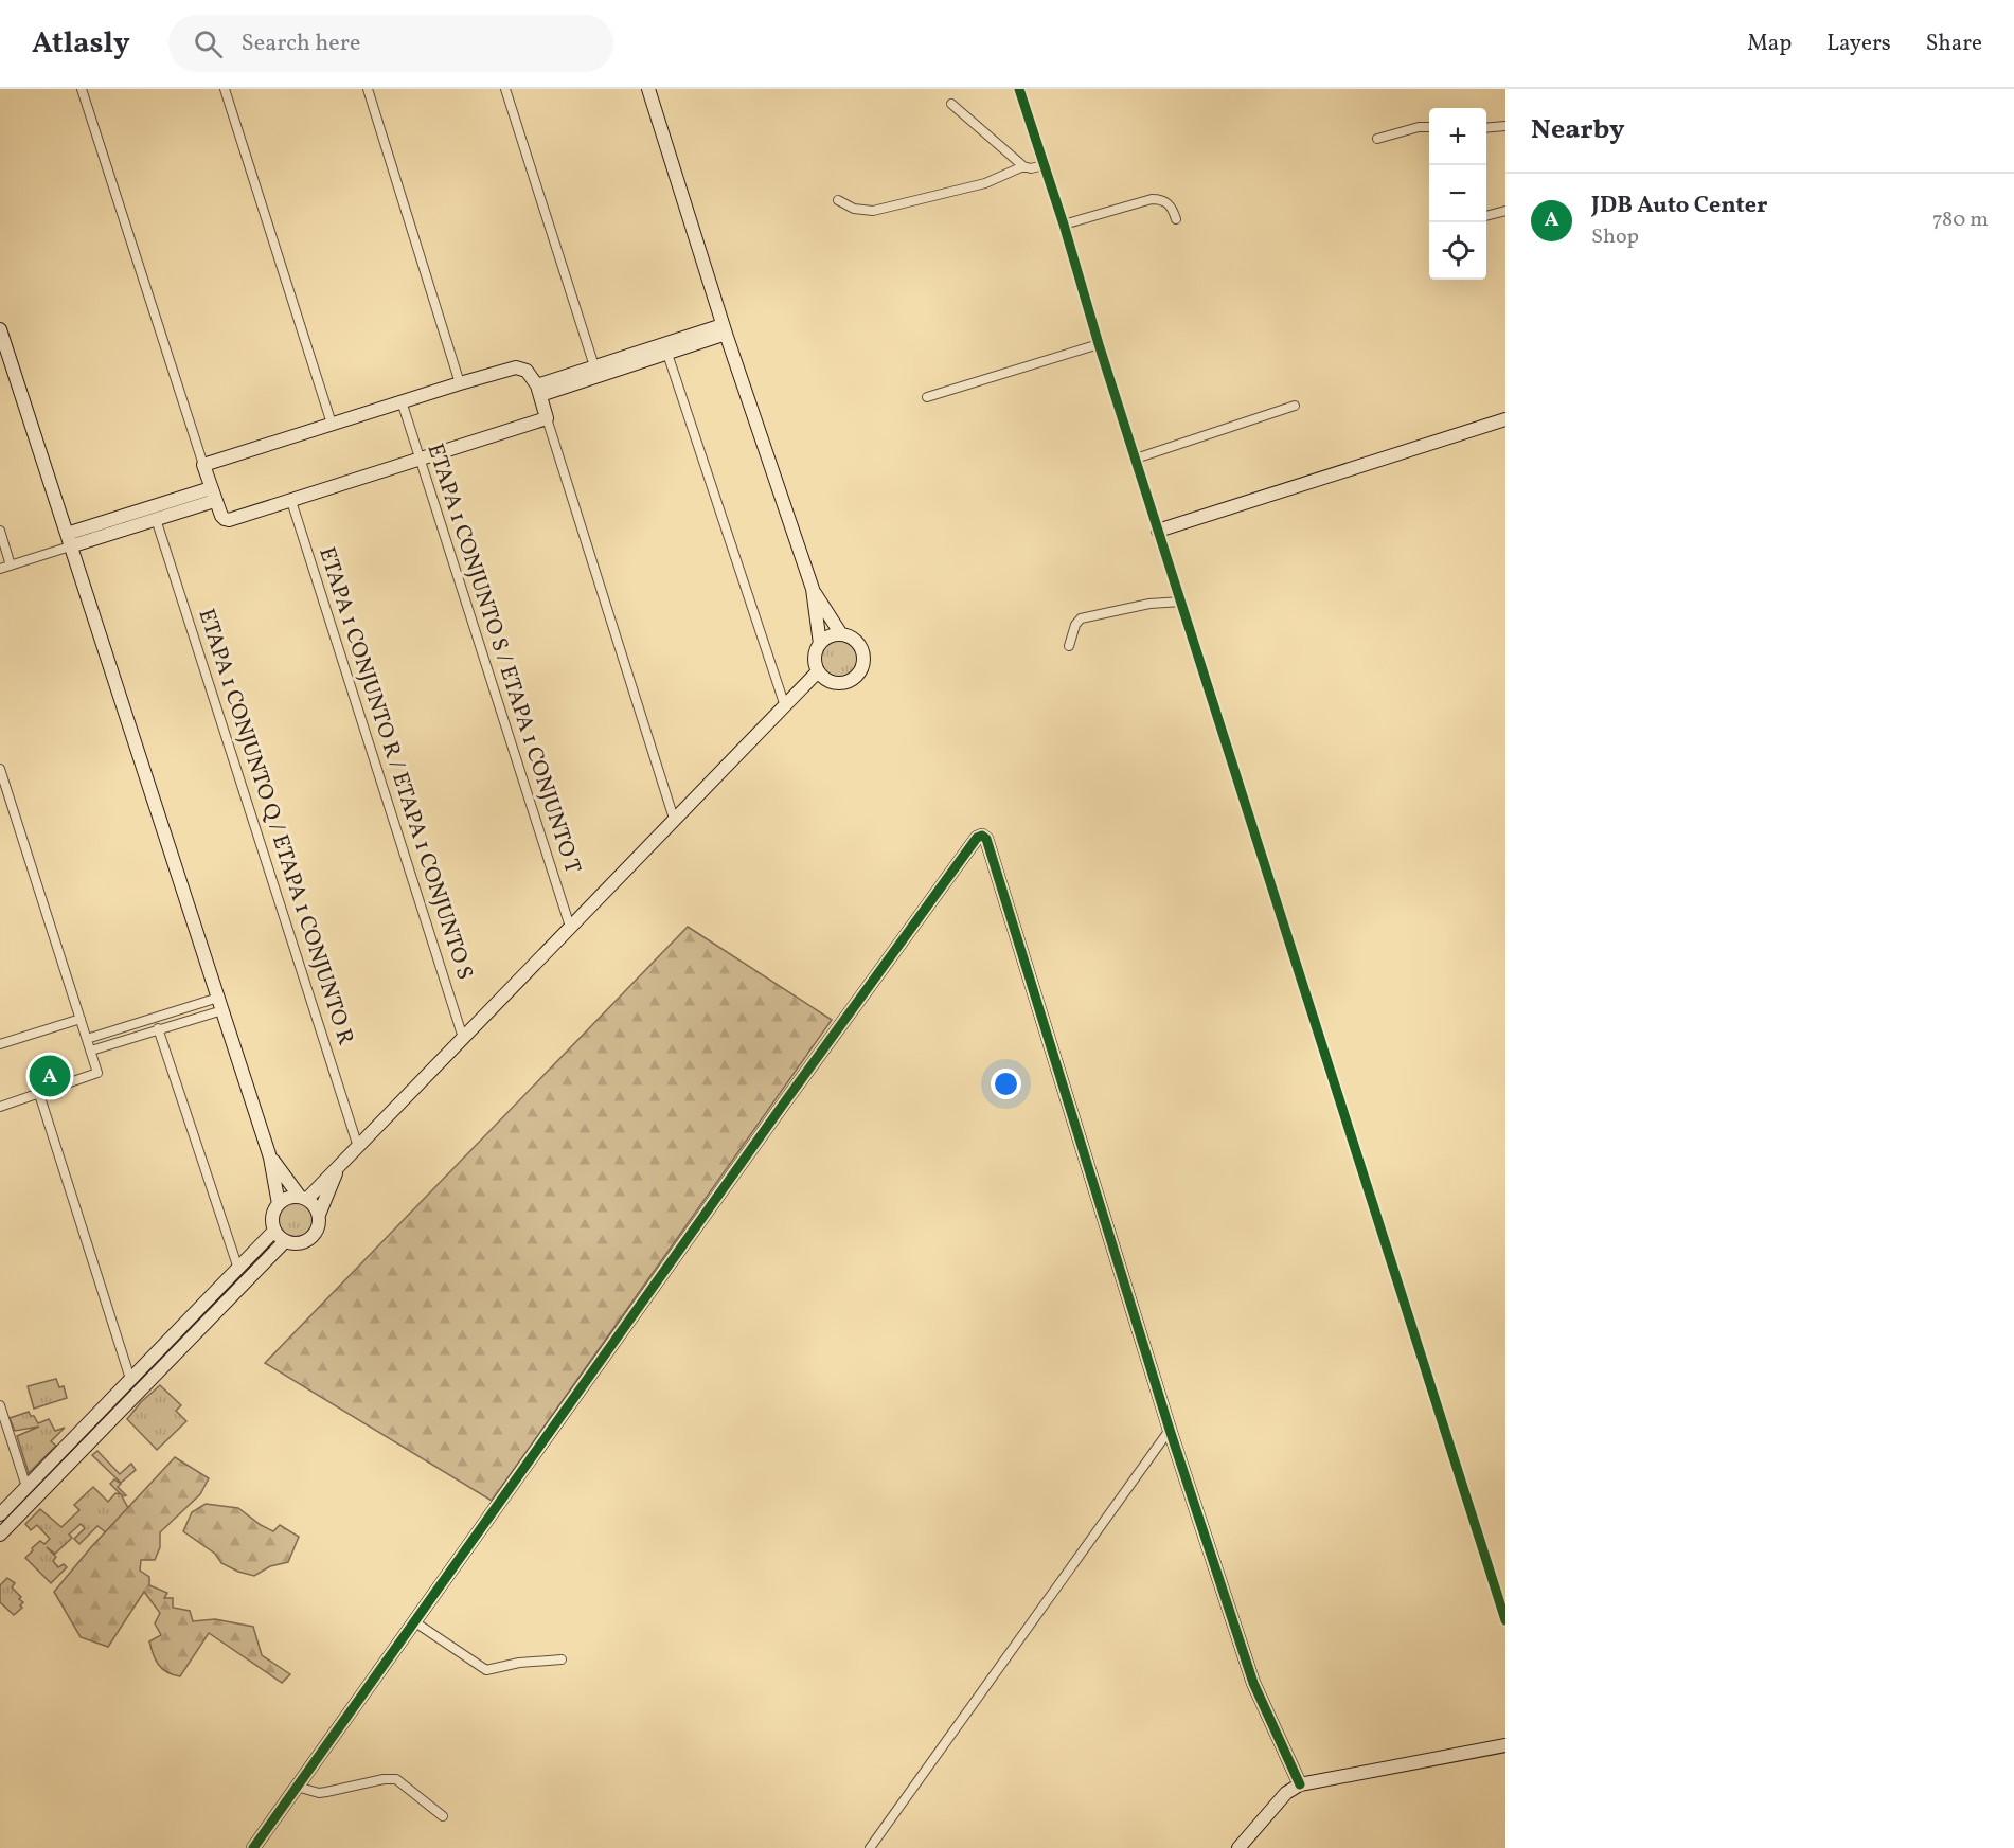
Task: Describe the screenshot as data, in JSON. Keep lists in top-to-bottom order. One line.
{"streets":{"street":["ETAPA 1 CONJUNTO S / ETAPA 1 CONJUNTO T","ETAPA 1 CONJUNTO R / ETAPA 1 CONJUNTO S","ETAPA 1 CONJUNTO Q / ETAPA 1 CONJUNTO R"]},"page":{"header":"Atlasly","search":"Search here","nav":["Map","Layers","Share"],"heading":"Nearby","map_buttons":["+","−"],"list":[{"mark":"A","name":"JDB Auto Center","note":"Shop","value":"780 m"}],"pins":"A"}}
